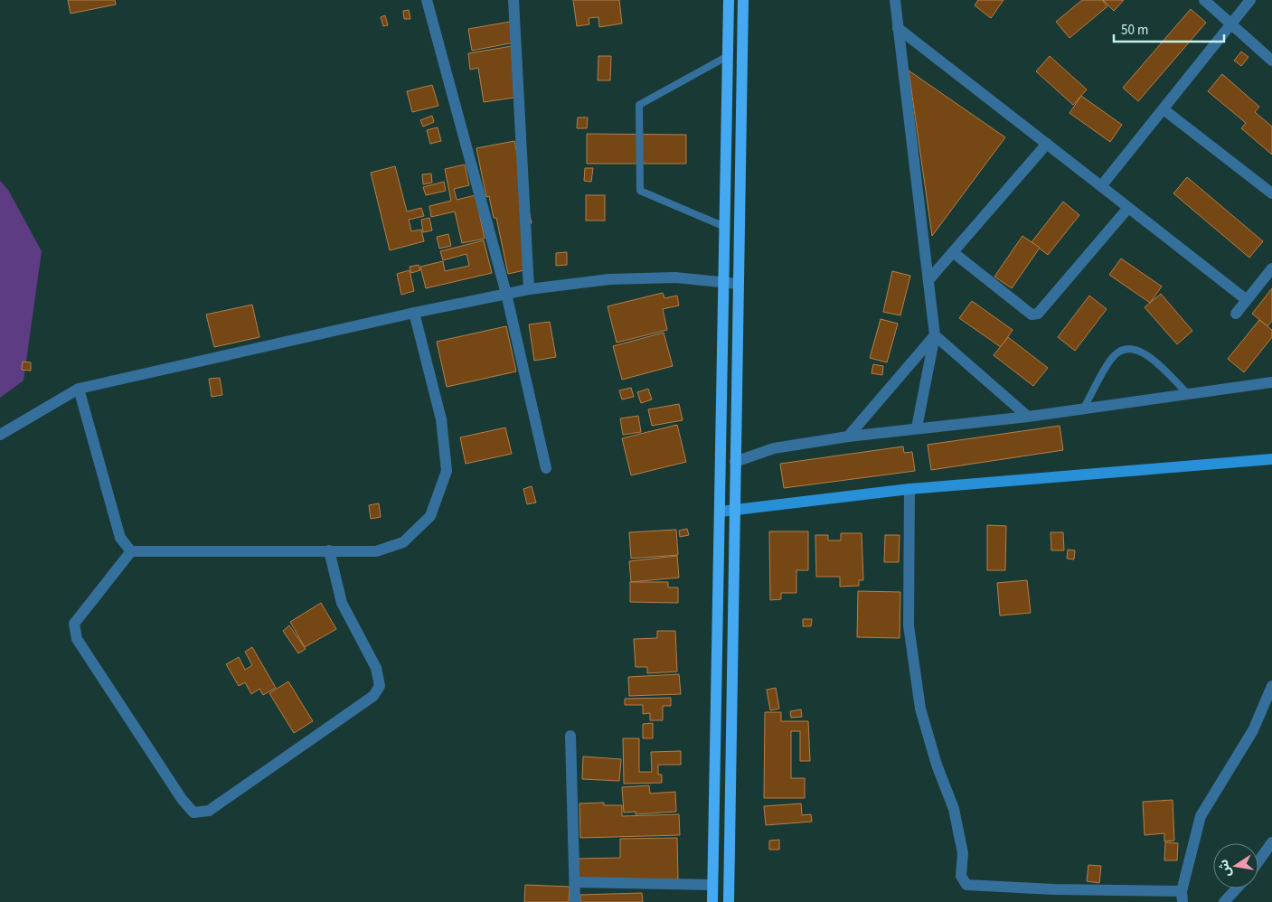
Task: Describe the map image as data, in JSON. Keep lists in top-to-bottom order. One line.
{"scale_bar":"50 m","north":"left"}
